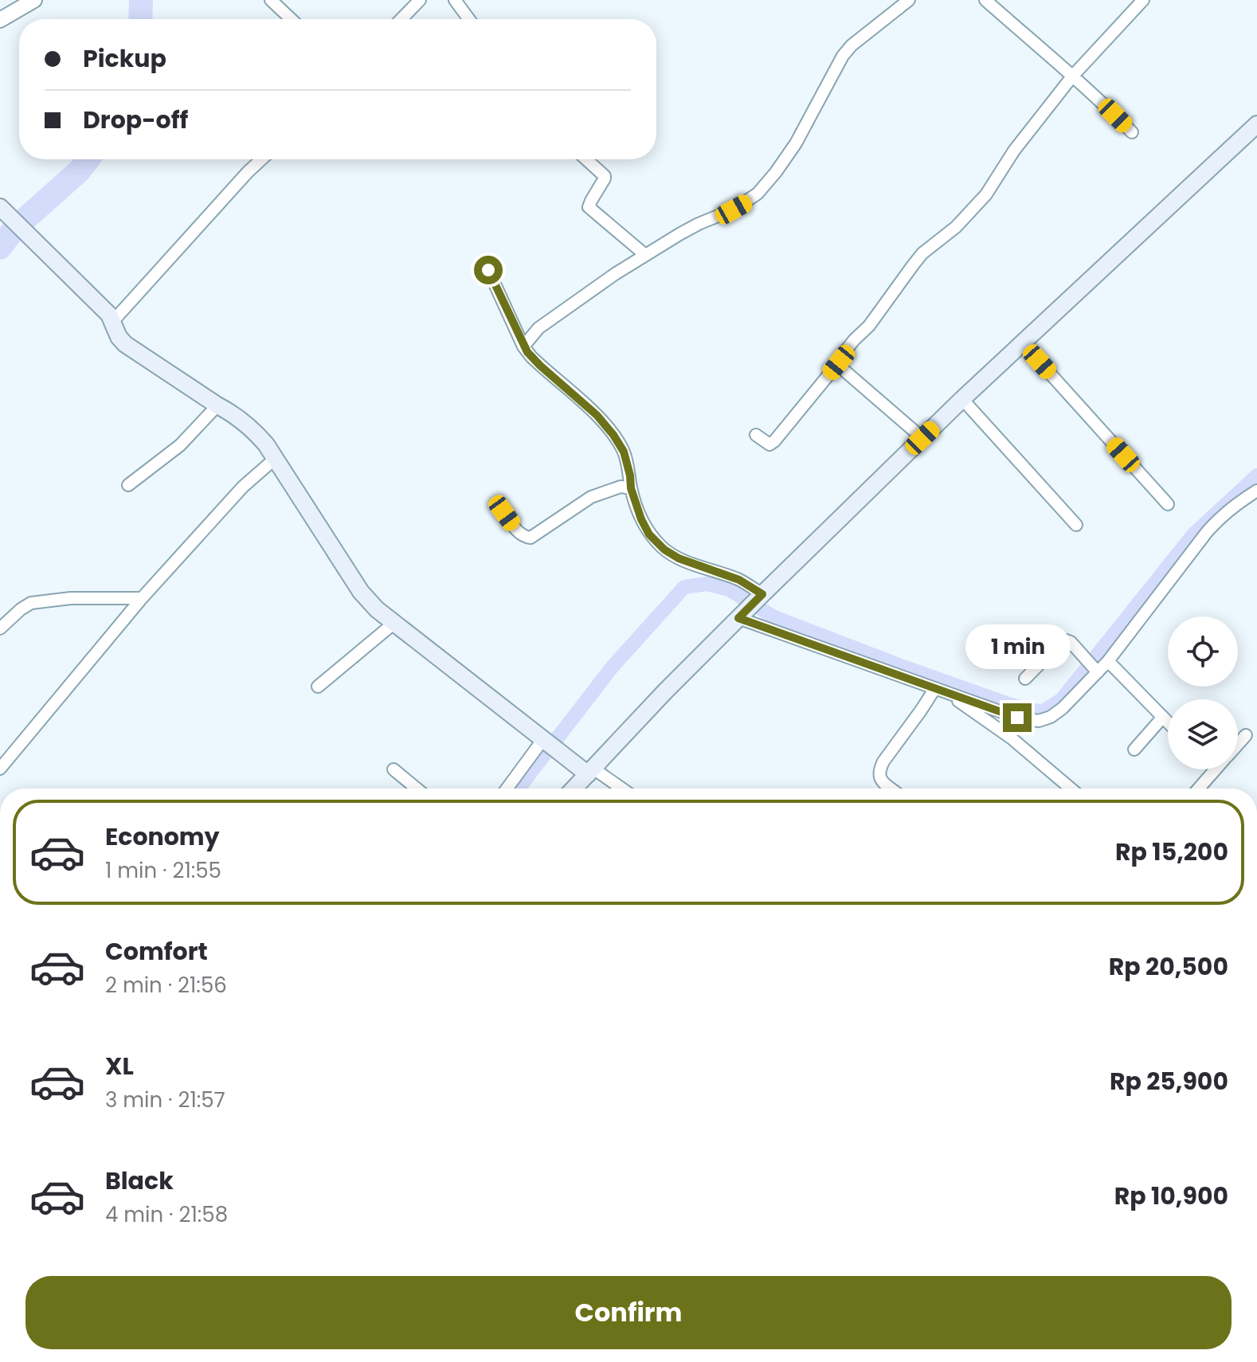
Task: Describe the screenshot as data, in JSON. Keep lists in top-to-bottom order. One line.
{"page":{"banner":["Pickup","Drop-off"],"bubble":"1 min","list":[{"name":"Economy","note":"1 min · 21:55","value":"Rp 15,200"},{"name":"Comfort","note":"2 min · 21:56","value":"Rp 20,500"},{"name":"XL","note":"3 min · 21:57","value":"Rp 25,900"},{"name":"Black","note":"4 min · 21:58","value":"Rp 10,900"}],"buttons":"Confirm"}}
